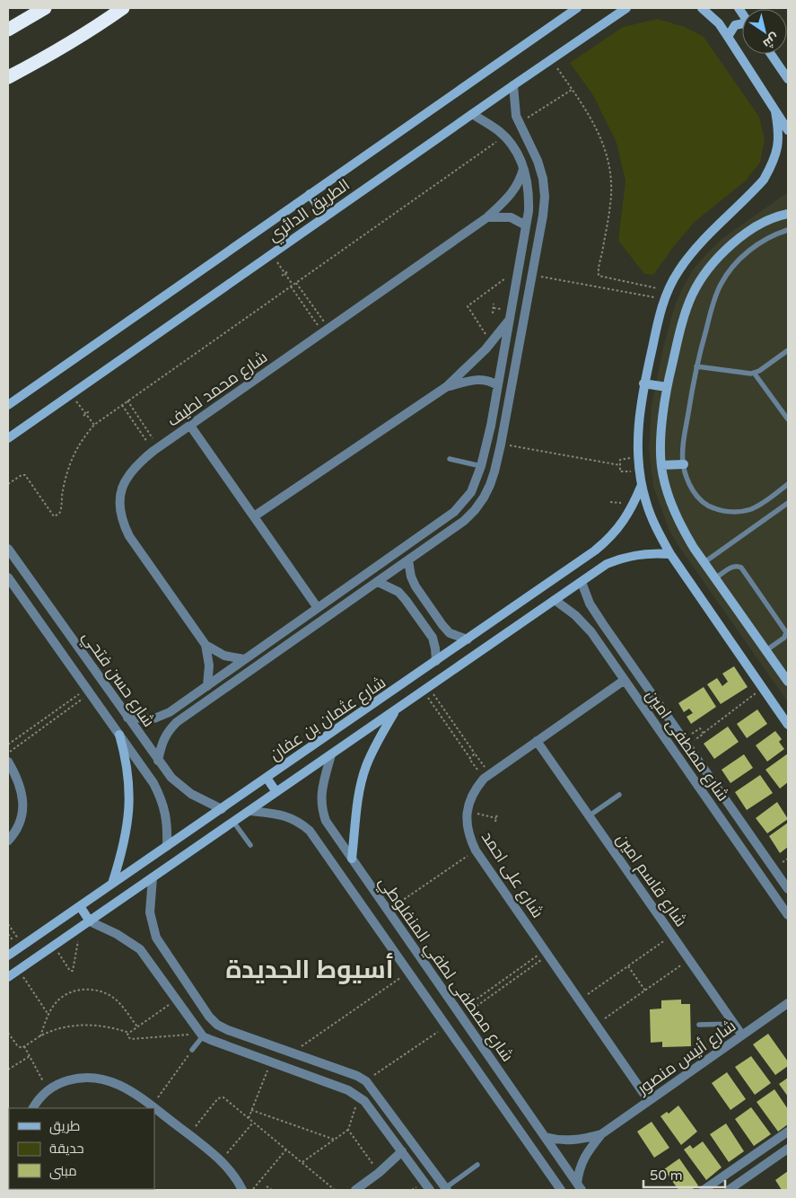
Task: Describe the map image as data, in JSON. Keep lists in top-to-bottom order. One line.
{"streets":{"street":["الطريق الدائري","شارع محمد لطيف","شارع حسن فتحي","شارع عثمان بن عفان","شارع مصطفى امين","شارع على احمد","شارع قاسم امين","شارع مصطفى لطفي المنفلوطي","شارع أنيس منصور"]},"crossings":[["شارع حسن فتحي","شارع عثمان بن عفان"],["شارع عثمان بن عفان","شارع مصطفى امين"],["شارع عثمان بن عفان","شارع مصطفى لطفي المنفلوطي"],["شارع مصطفى امين","شارع على احمد"],["شارع على احمد","شارع قاسم امين"],["شارع على احمد","شارع أنيس منصور"],["شارع قاسم امين","شارع أنيس منصور"],["شارع مصطفى لطفي المنفلوطي","شارع أنيس منصور"]],"districts":["أسيوط الجديدة"],"legend":["طريق","حديقة","مبنى"],"scale_bar":"50 m","north":"bottom right"}
